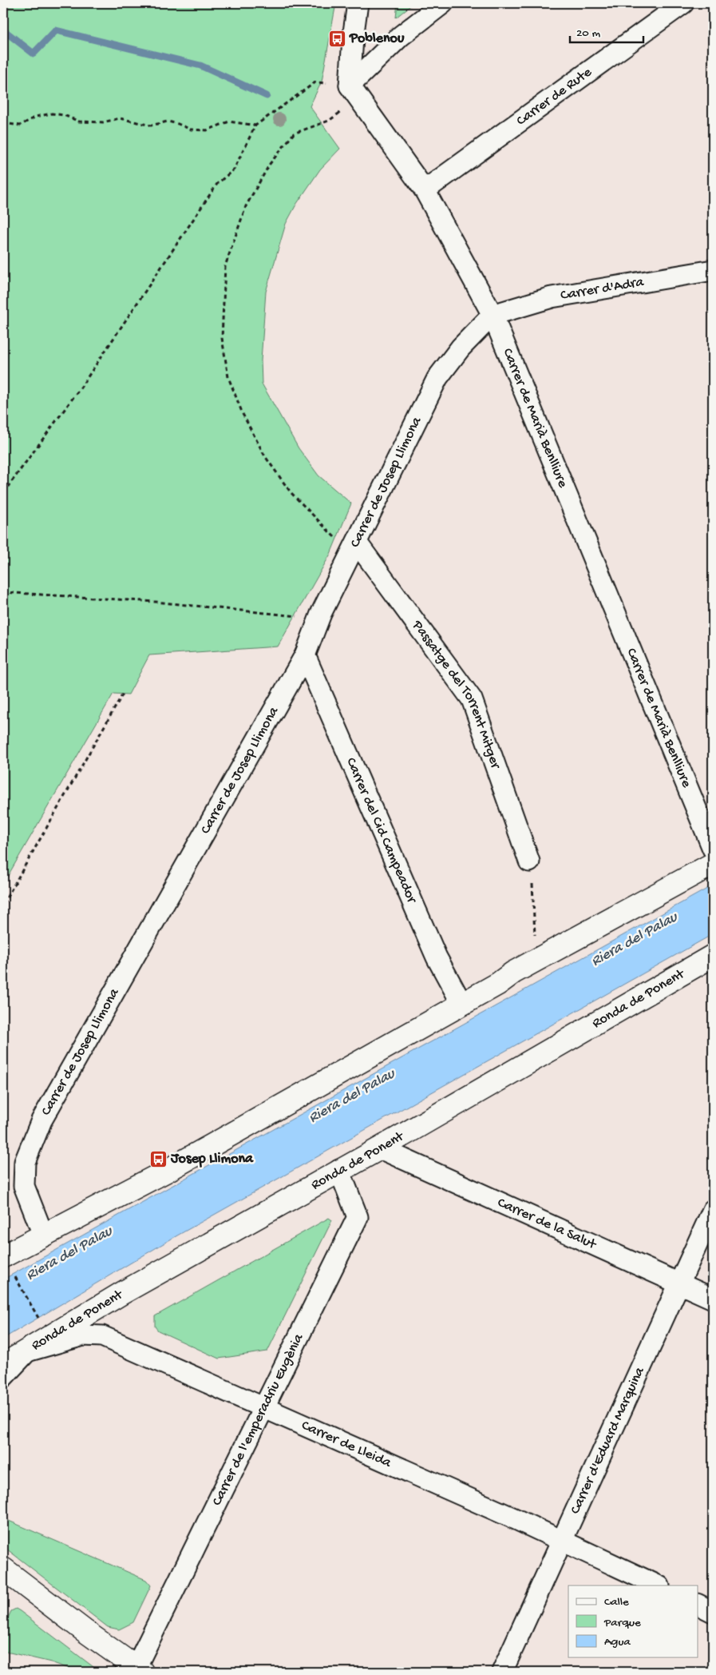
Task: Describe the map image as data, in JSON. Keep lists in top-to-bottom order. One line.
{"streets":{"main road":["Ronda de Ponent"],"street":["Carrer de Rute","Carrer d'Adra","Carrer de Marià Benlliure","Carrer de Josep Llimona","Passatge del Torrent Mitger","Carrer del Cid Campeador","Carrer de la Salut","Carrer de l'emperadriu Eugènia","Carrer d'Eduard Marquina","Carrer de Lleida"]},"crossings":[["Carrer de Rute","Carrer de Marià Benlliure"],["Carrer d'Adra","Carrer de Marià Benlliure"],["Carrer d'Adra","Carrer de Josep Llimona"],["Carrer de Marià Benlliure","Carrer de Josep Llimona"],["Carrer de Josep Llimona","Passatge del Torrent Mitger"],["Carrer de Josep Llimona","Carrer del Cid Campeador"],["Ronda de Ponent","Carrer de la Salut"],["Ronda de Ponent","Carrer de l'emperadriu Eugènia"],["Ronda de Ponent","Carrer de Lleida"],["Carrer de la Salut","Carrer d'Eduard Marquina"],["Carrer de l'emperadriu Eugènia","Carrer de Lleida"],["Carrer d'Eduard Marquina","Carrer de Lleida"]],"water":["Riera del Palau"],"places":{"bus stop":["Poblenou","Josep Llimona"]},"legend":["Calle","Parque","Agua"],"scale_bar":"20 m"}
